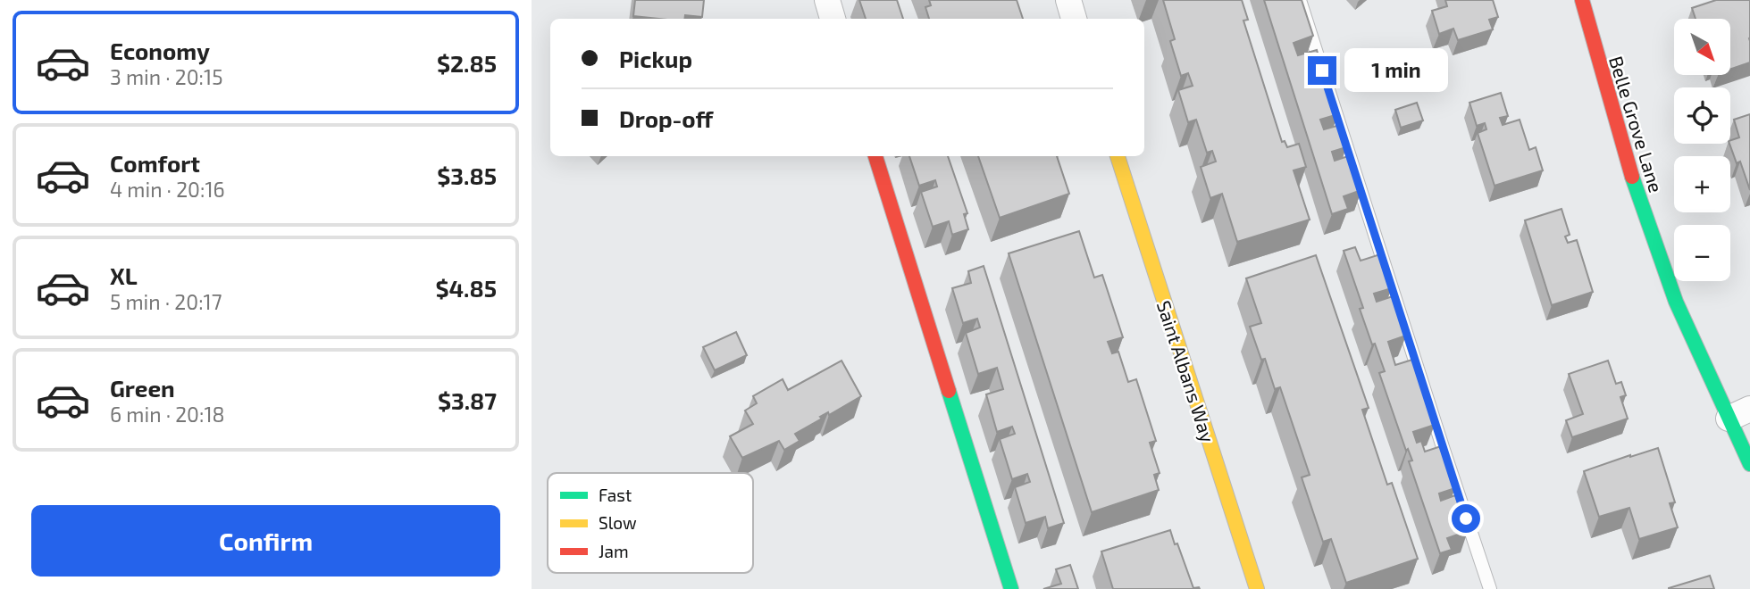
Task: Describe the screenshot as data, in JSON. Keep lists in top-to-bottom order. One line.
{"streets":{"street":["Belle Grove Lane","Saint Albans Way"]},"legend":["Fast","Slow","Jam"],"north":"bottom right","page":{"list":[{"name":"Economy","note":"3 min · 20:15","value":"$2.85"},{"name":"Comfort","note":"4 min · 20:16","value":"$3.85"},{"name":"XL","note":"5 min · 20:17","value":"$4.85"},{"name":"Green","note":"6 min · 20:18","value":"$3.87"}],"map_buttons":["+","−"],"banner":["Pickup","Drop-off"],"bubble":"1 min","buttons":"Confirm"}}
